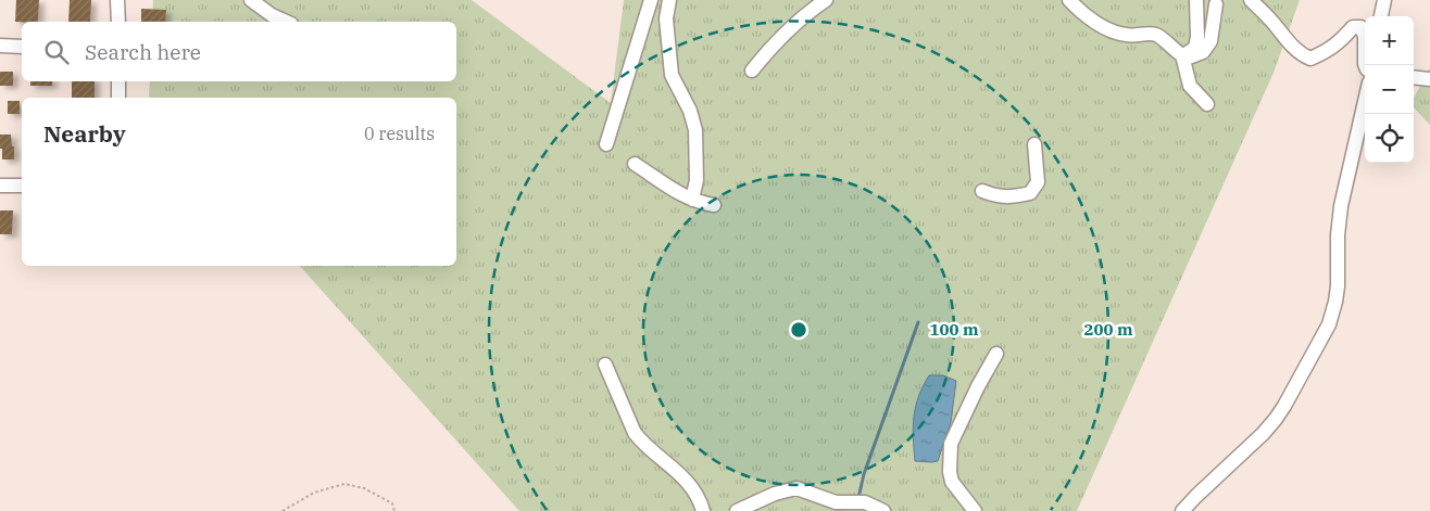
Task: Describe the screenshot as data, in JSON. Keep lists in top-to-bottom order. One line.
{"page":{"map_buttons":["+","−"],"search":"Search here","heading":["Nearby","0 results"]},"rings":["100 m","200 m"]}
